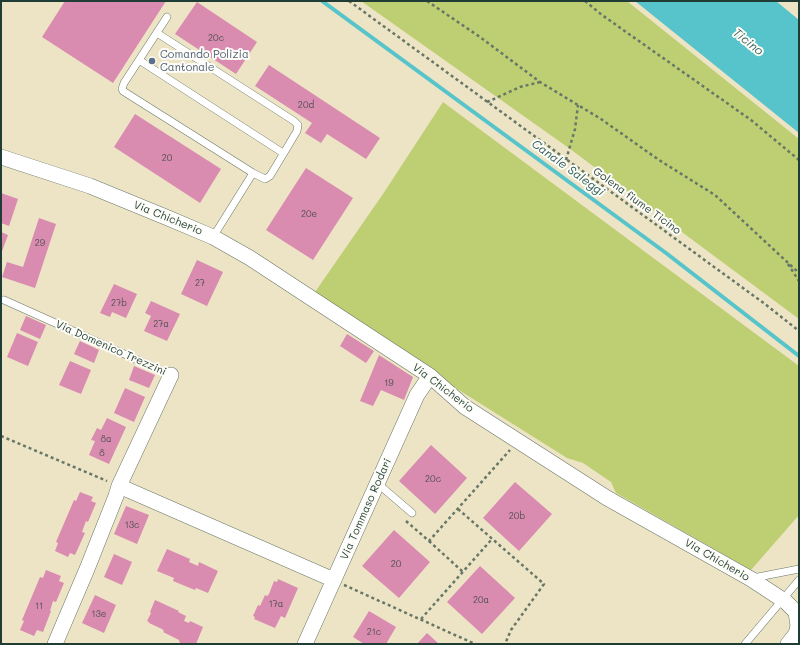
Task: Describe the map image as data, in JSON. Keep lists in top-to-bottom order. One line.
{"streets":{"street":["Via Chicherio","Via Domenico Trezzini","Via Tommaso Rodari"],"path":["Golena fiume Ticino"]},"crossings":[["Via Chicherio","Via Tommaso Rodari"]],"water":["Ticino","Canale Saleggi"],"places":["Comando Polizia Cantonale"],"house_numbers":["20c","20d","20","20e","29","27","27b","27a","19","8a","8","20c","20b","13c","20","20a","17a","11","13e","21c"]}
